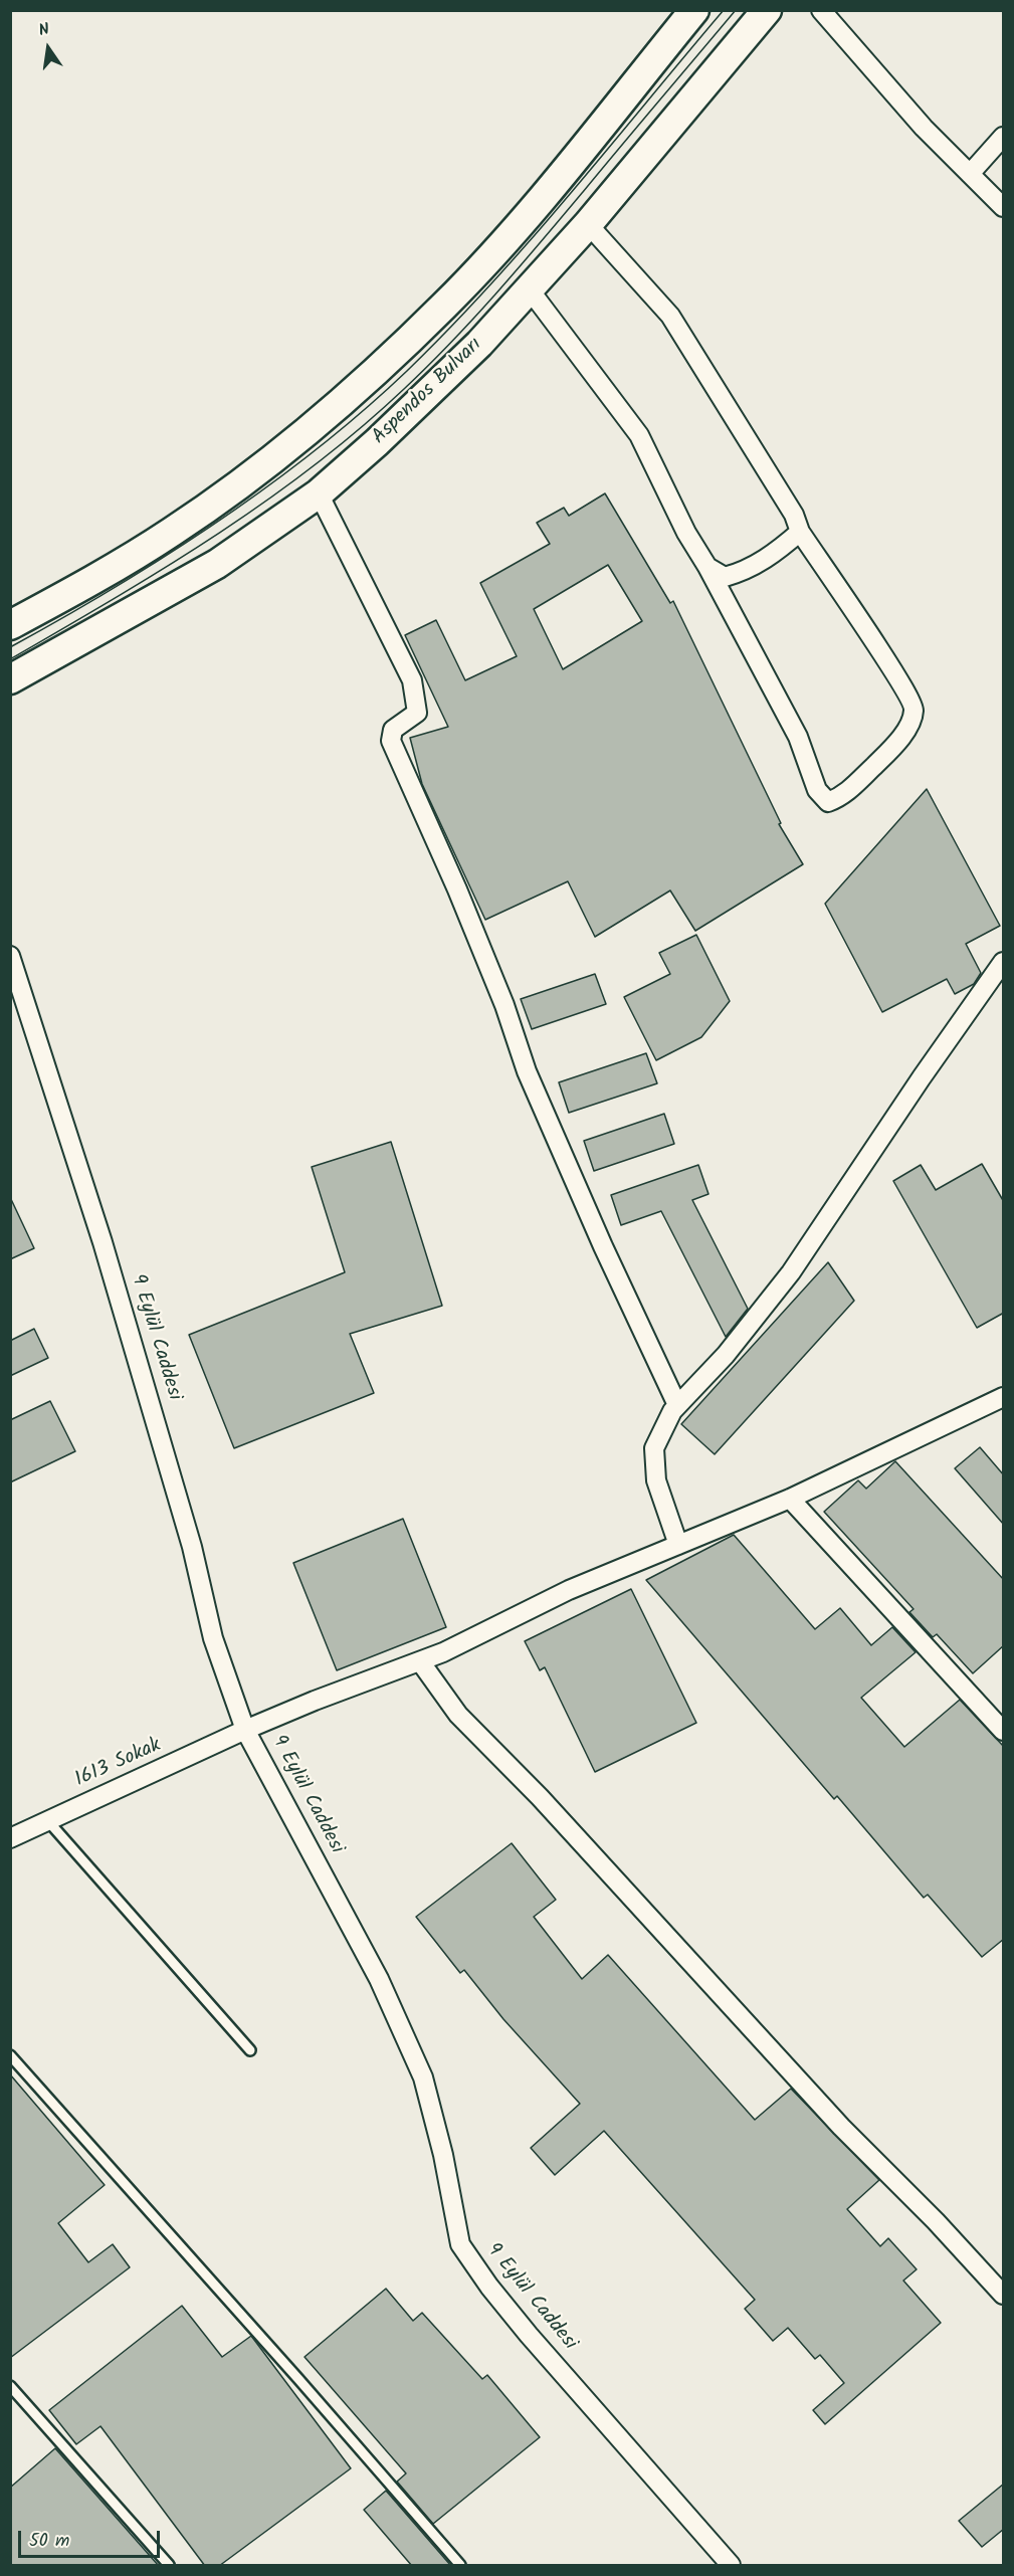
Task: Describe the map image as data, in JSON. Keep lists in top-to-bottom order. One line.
{"streets":{"main road":["Aspendos Bulvarı"],"street":["9 Eylül Caddesi","1613 Sokak"]},"crossings":[["9 Eylül Caddesi","1613 Sokak"]],"scale_bar":"50 m","north":"top"}
